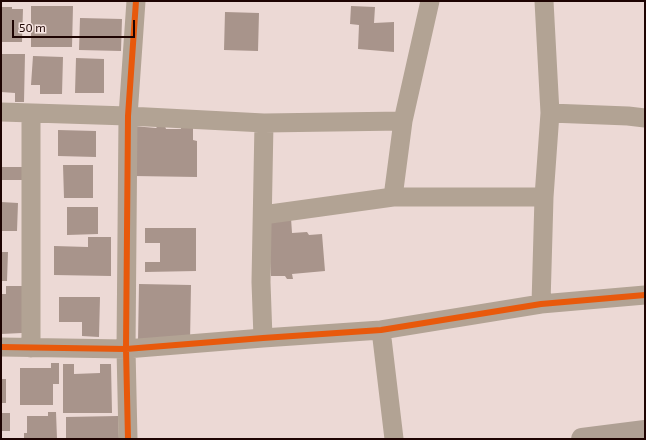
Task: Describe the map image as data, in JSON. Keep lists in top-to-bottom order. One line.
{"scale_bar":"50 m"}
